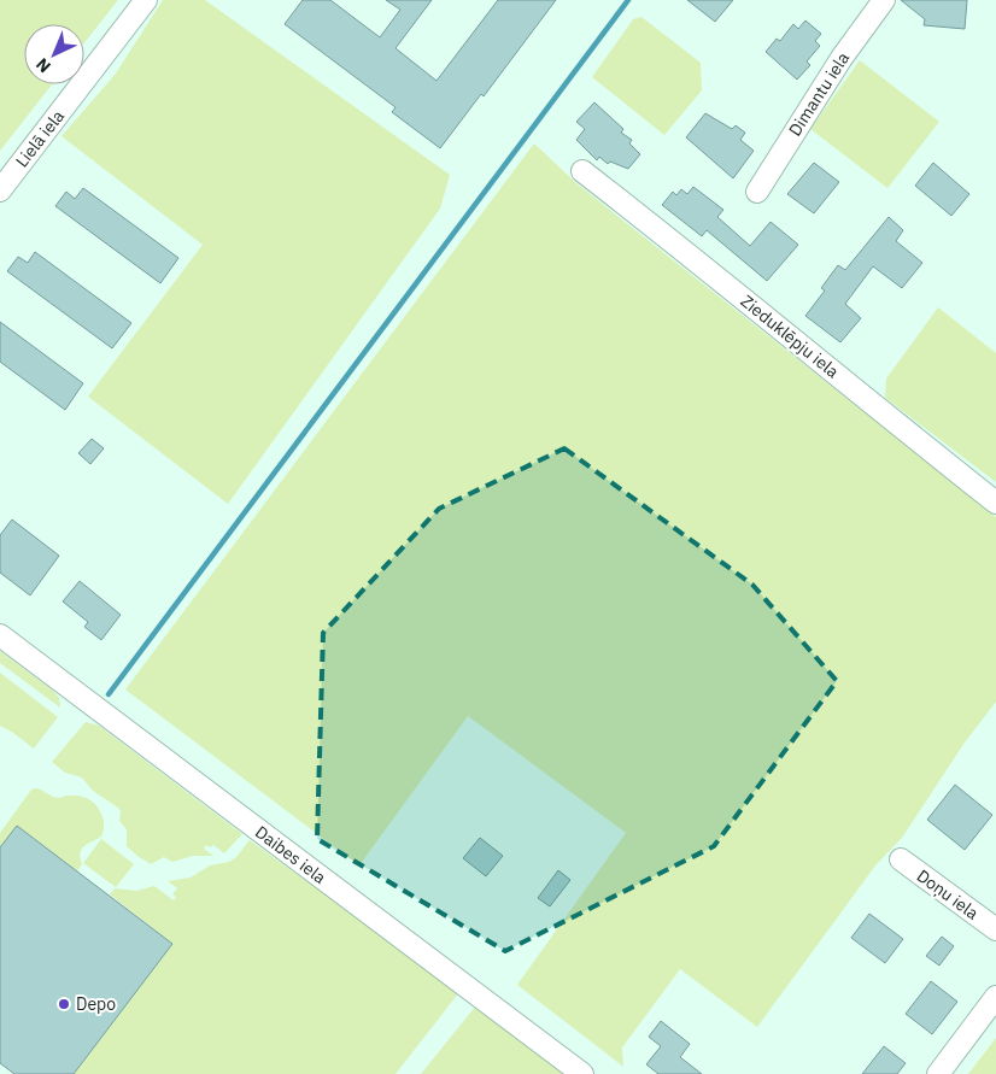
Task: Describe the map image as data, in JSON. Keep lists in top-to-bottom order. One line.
{"streets":{"street":["Dimantu iela","Lielā iela","Zieduklēpju iela","Daibes iela","Doņu iela"]},"places":["Depo"],"north":"bottom left"}
